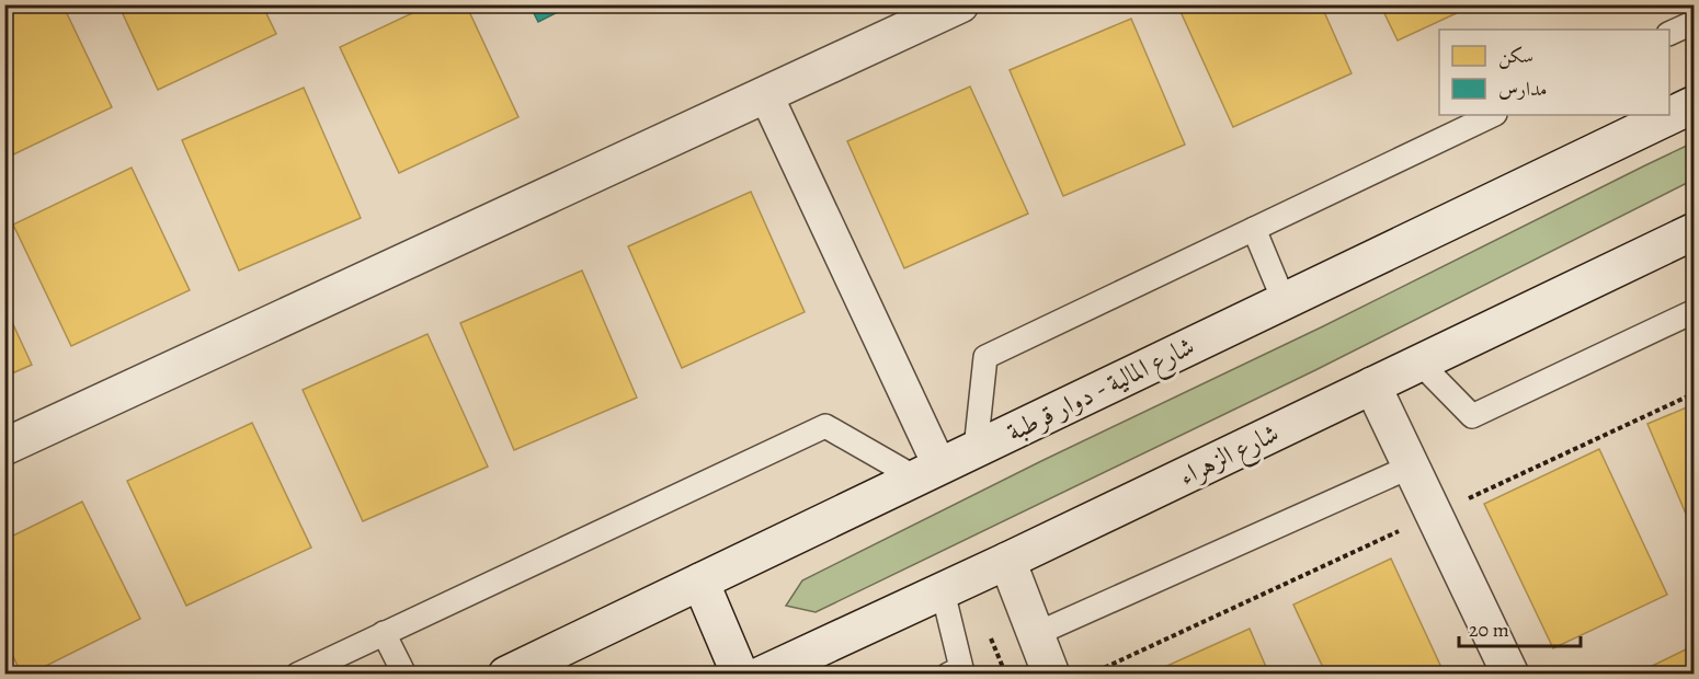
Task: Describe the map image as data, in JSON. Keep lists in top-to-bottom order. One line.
{"streets":{"main road":["شارع المالية - دوار قرطبة","شارع الزهراء"]},"legend":["سكن","مدارس"],"scale_bar":"20 m"}
